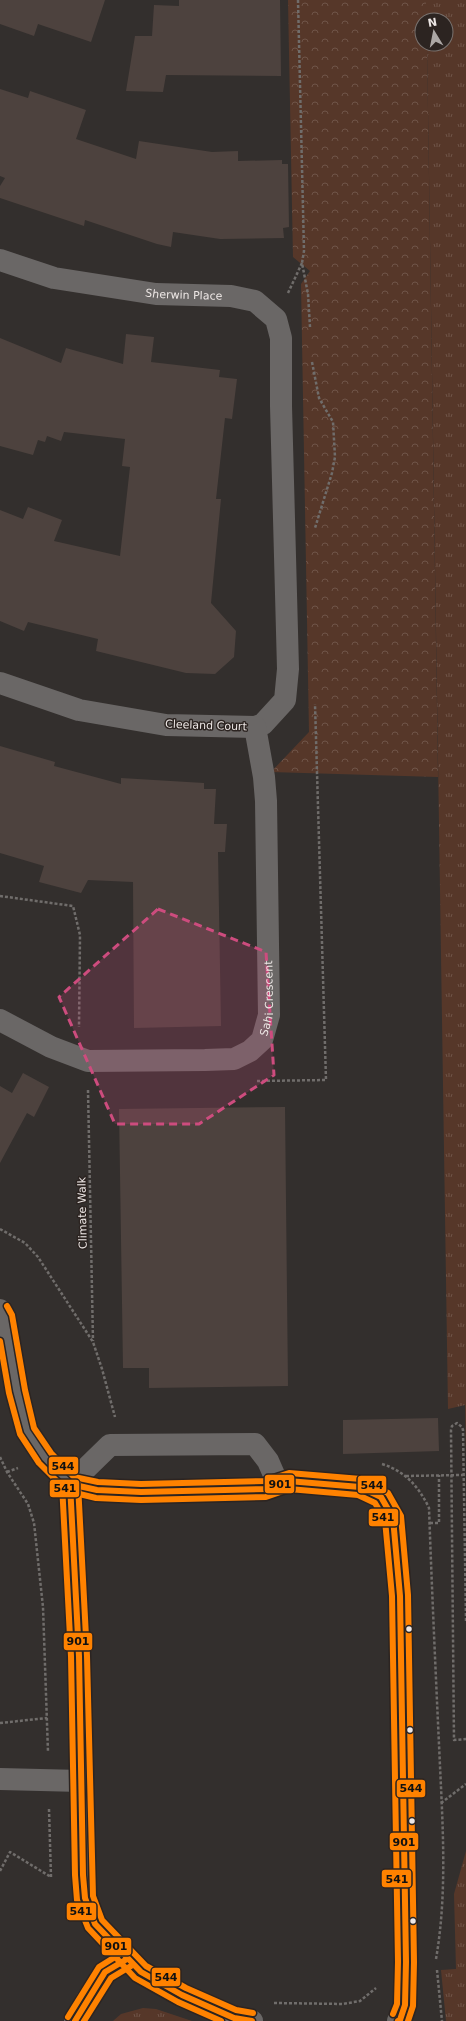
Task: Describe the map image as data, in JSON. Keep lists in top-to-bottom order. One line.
{"streets":{"street":["Sherwin Place","Cleeland Court","Sahi Crescent"],"path":["Climate Walk"]},"crossings":[["Sherwin Place","Cleeland Court"],["Cleeland Court","Sahi Crescent"]],"lines":["transit line 544","transit line 541","transit line 901"],"north":"top"}
